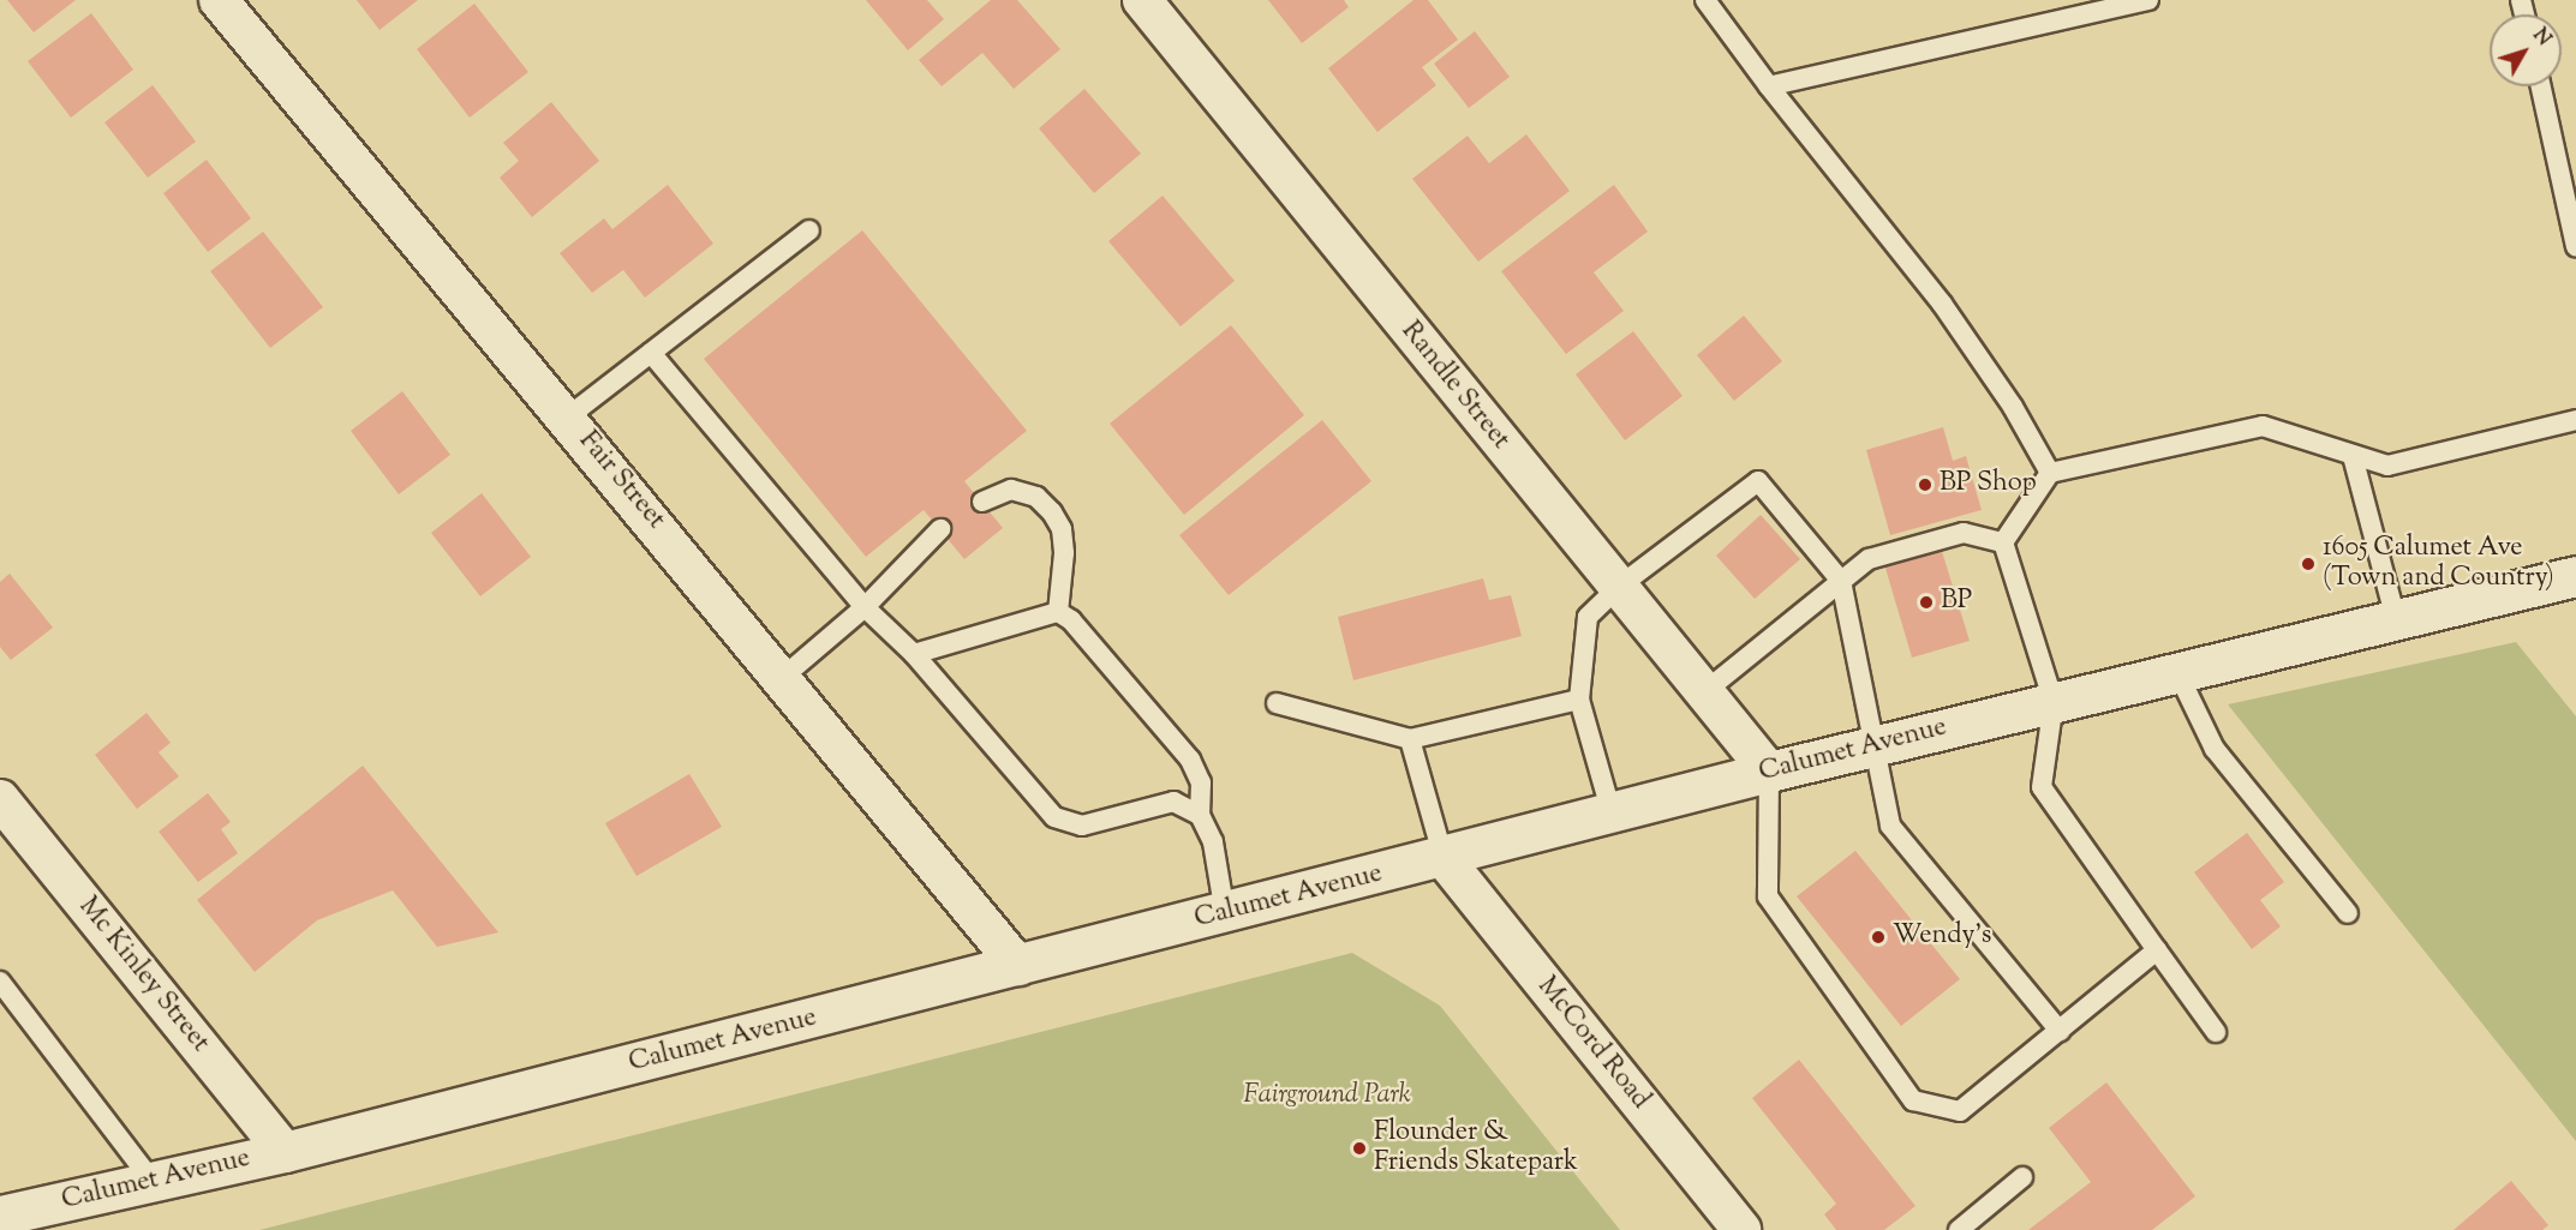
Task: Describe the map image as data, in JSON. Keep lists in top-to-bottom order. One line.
{"streets":{"main road":["Calumet Avenue"],"street":["Randle Street","Fair Street","Mc Kinley Street","McCord Road"]},"crossings":[["Randle Street","Calumet Avenue"],["Fair Street","Calumet Avenue"],["Calumet Avenue","Mc Kinley Street"],["Calumet Avenue","McCord Road"]],"parks":["Fairground Park"],"places":["BP Shop","1605 Calumet Ave (Town and Country)","BP","Wendy's","Flounder & Friends Skatepark"],"north":"top right"}
